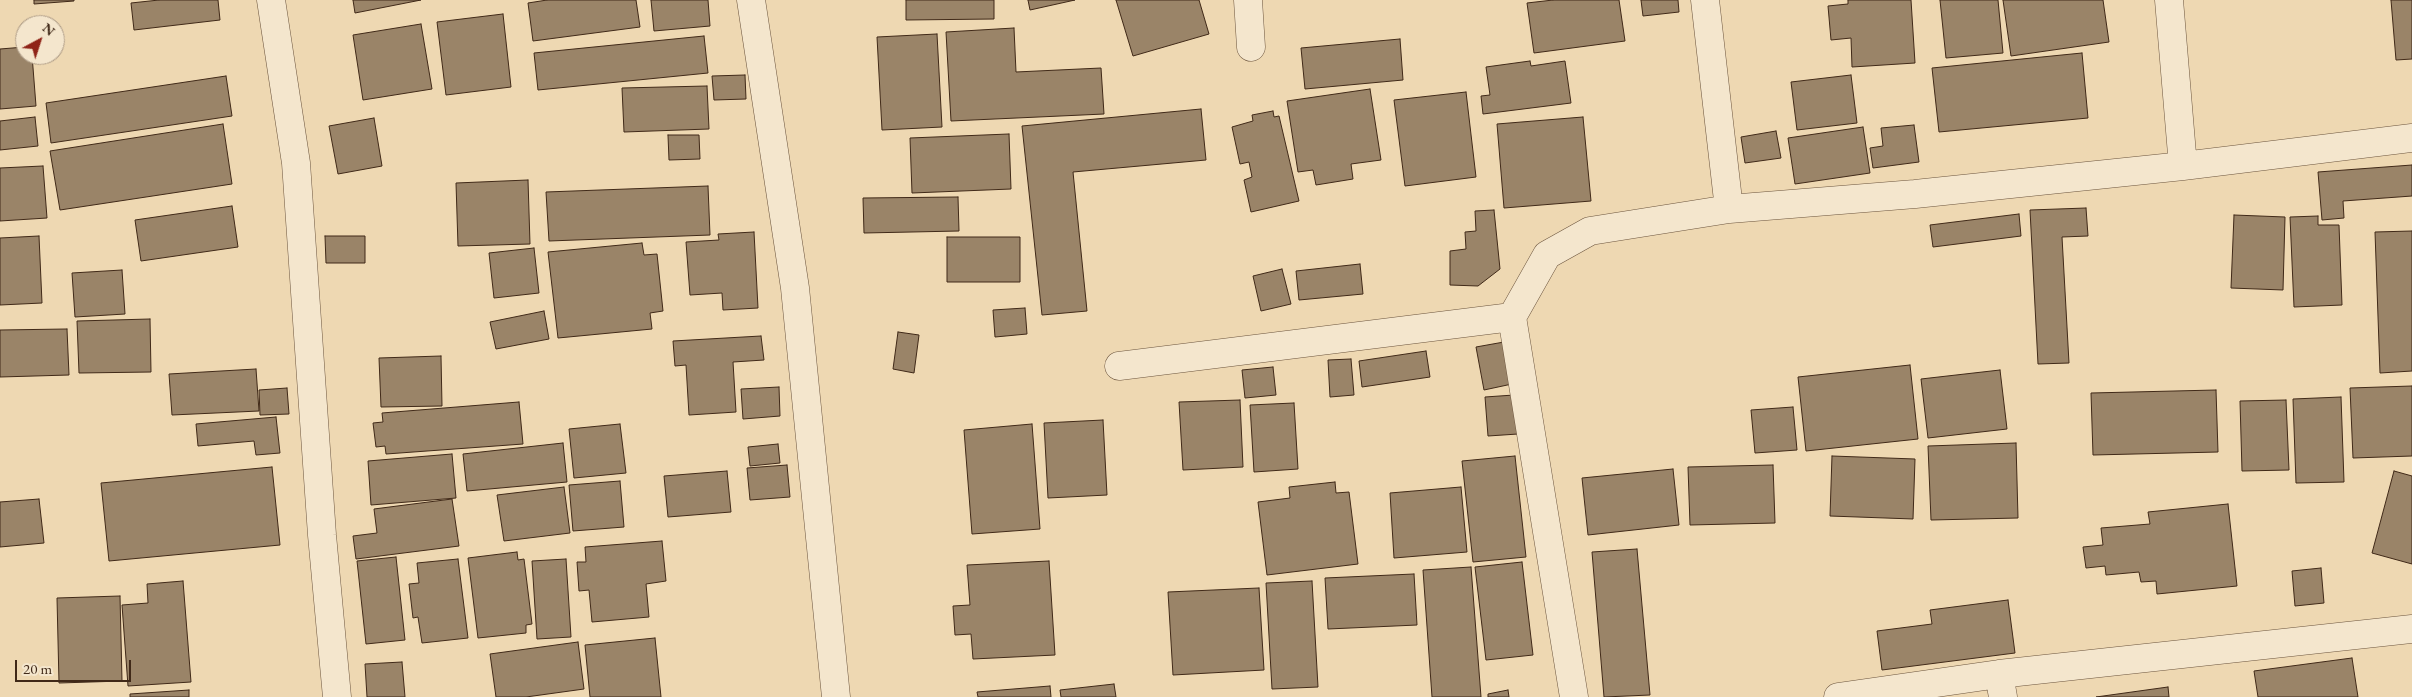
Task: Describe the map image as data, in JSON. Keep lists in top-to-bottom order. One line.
{"scale_bar":"20 m","north":"top right"}
